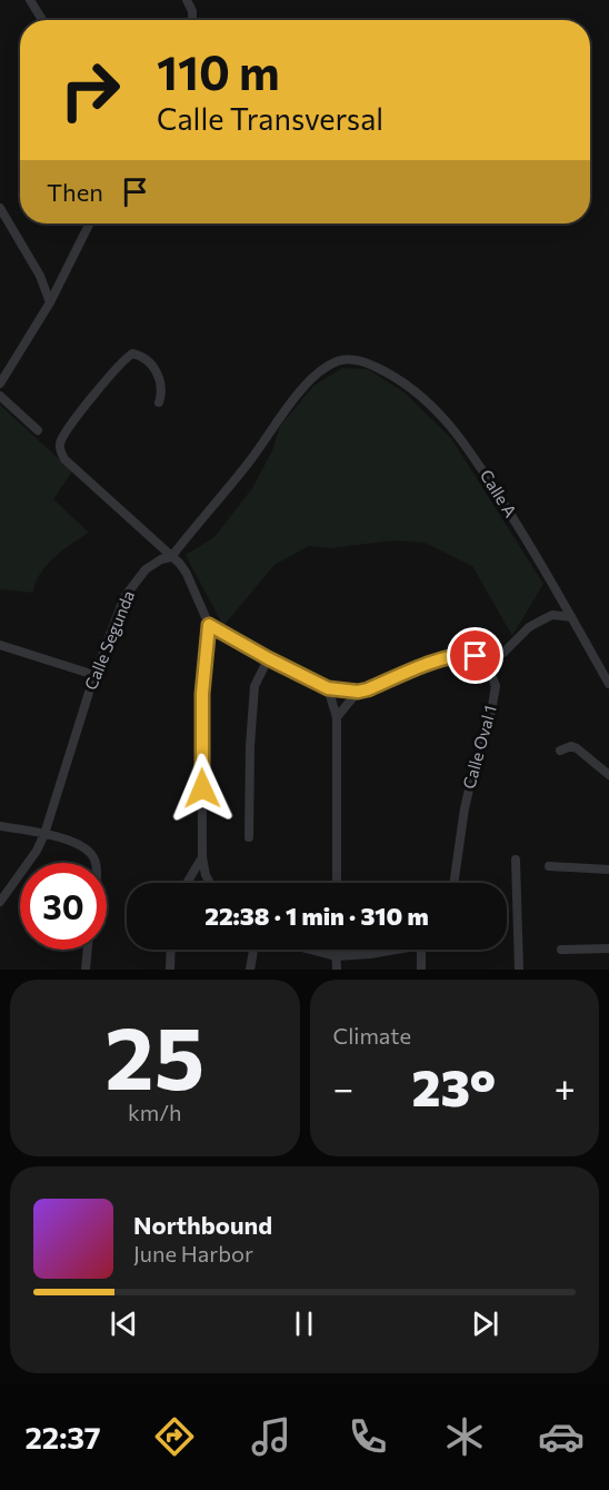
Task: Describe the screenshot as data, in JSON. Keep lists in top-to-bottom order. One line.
{"streets":{"street":["Calle A","Calle Segunda","Calle Oval 1"]},"crossings":[["Calle A","Calle Segunda"]],"page":{"turn":["110 m","Calle Transversal"],"then":"Then","limit":"30","trip":"22:38 · 1 min · 310 m","tile":[["25","km/h"],"Climate"],"heat":["−","23°","+"],"song":["Northbound","June Harbor"],"tabs":"22:37"}}
